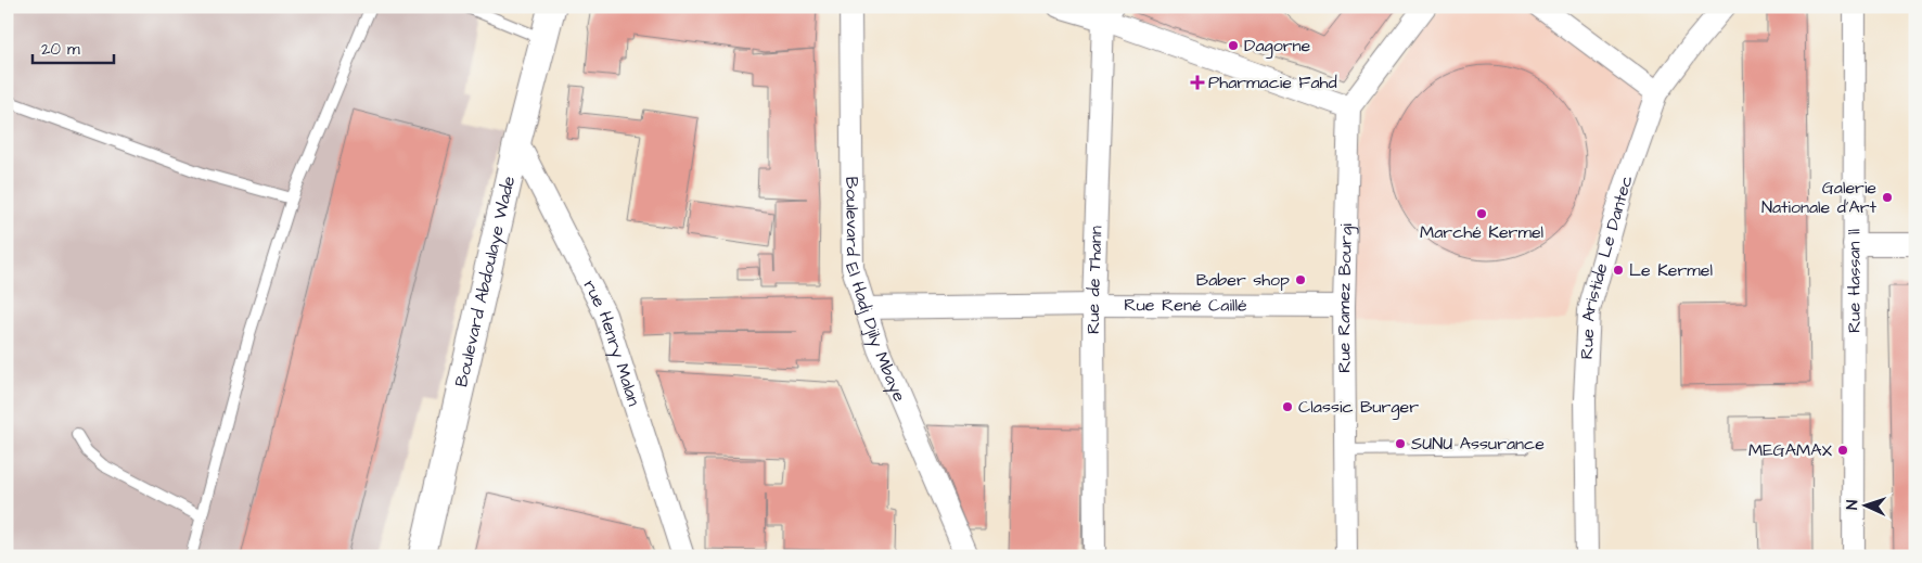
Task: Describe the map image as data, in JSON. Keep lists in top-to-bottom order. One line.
{"streets":{"street":["Rue Aristide Le Dantec","Rue de Thann","Boulevard Abdoulaye Wade","Rue Hassan ll","Boulevard El Hadj Djily Mbaye","Rue Ramez Bourgi","Rue René Caillé","rue Henry Malan"]},"crossings":[["Rue de Thann","Rue René Caillé"],["Boulevard Abdoulaye Wade","rue Henry Malan"],["Boulevard El Hadj Djily Mbaye","Rue René Caillé"],["Rue Ramez Bourgi","Rue René Caillé"]],"places":{"other":["Dagorne","Galerie Nationale d'Art","Marché Kermel","Le Kermel","Baber shop","Classic Burger","SUNU Assurance","MEGAMAX"],"health":["Pharmacie Fahd"]},"scale_bar":"20 m","north":"left"}
